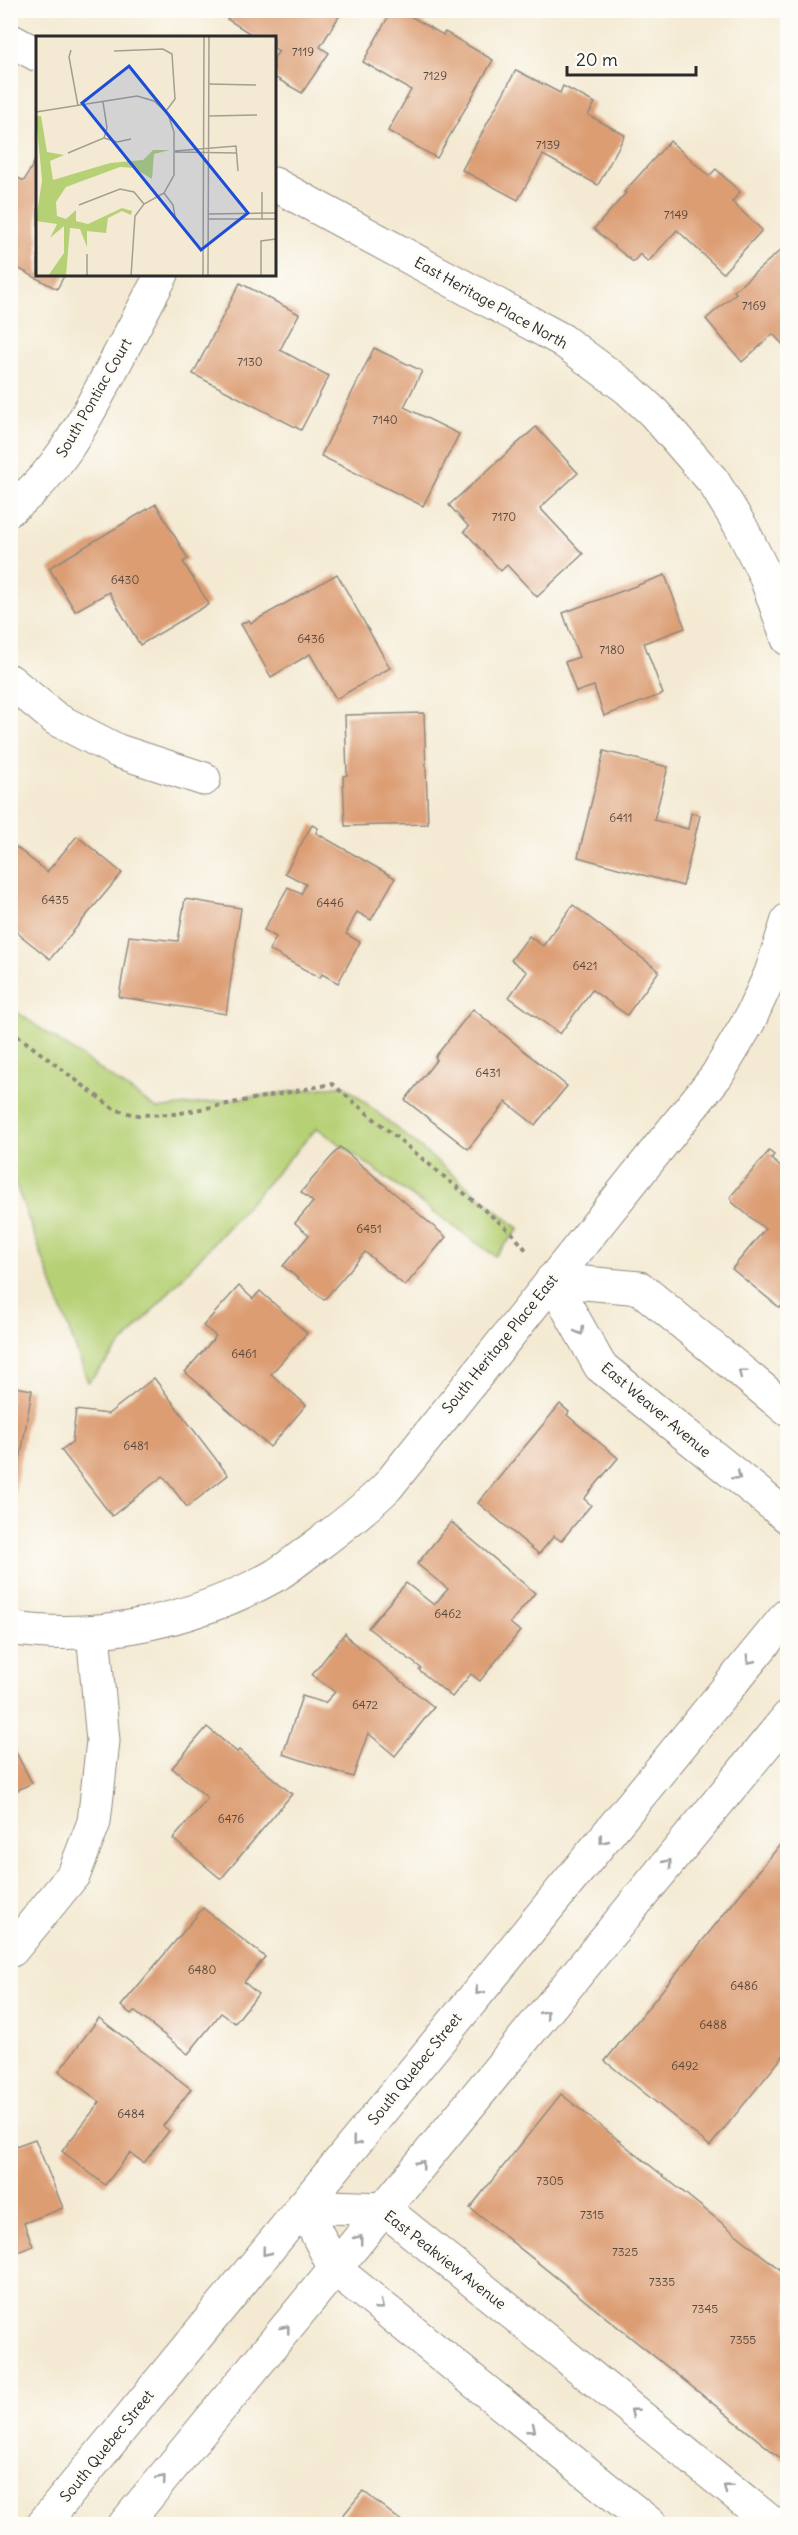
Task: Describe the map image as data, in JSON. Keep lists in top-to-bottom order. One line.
{"streets":{"street":["East Heritage Place North","South Pontiac Court","South Heritage Place East","East Weaver Avenue","South Quebec Street","East Peakview Avenue"]},"crossings":[["South Heritage Place East","East Weaver Avenue"],["South Quebec Street","East Peakview Avenue"]],"house_numbers":["7119","7129","7139","7149","7169","7130","7140","7170","6430","6436","7180","6411","6435","6446","6421","6431","6451","6461","6481","6462","6472","6476","6480","6486","6488","6492","6484","7305","7315","7325","7335","7345","7355"],"scale_bar":"20 m"}
